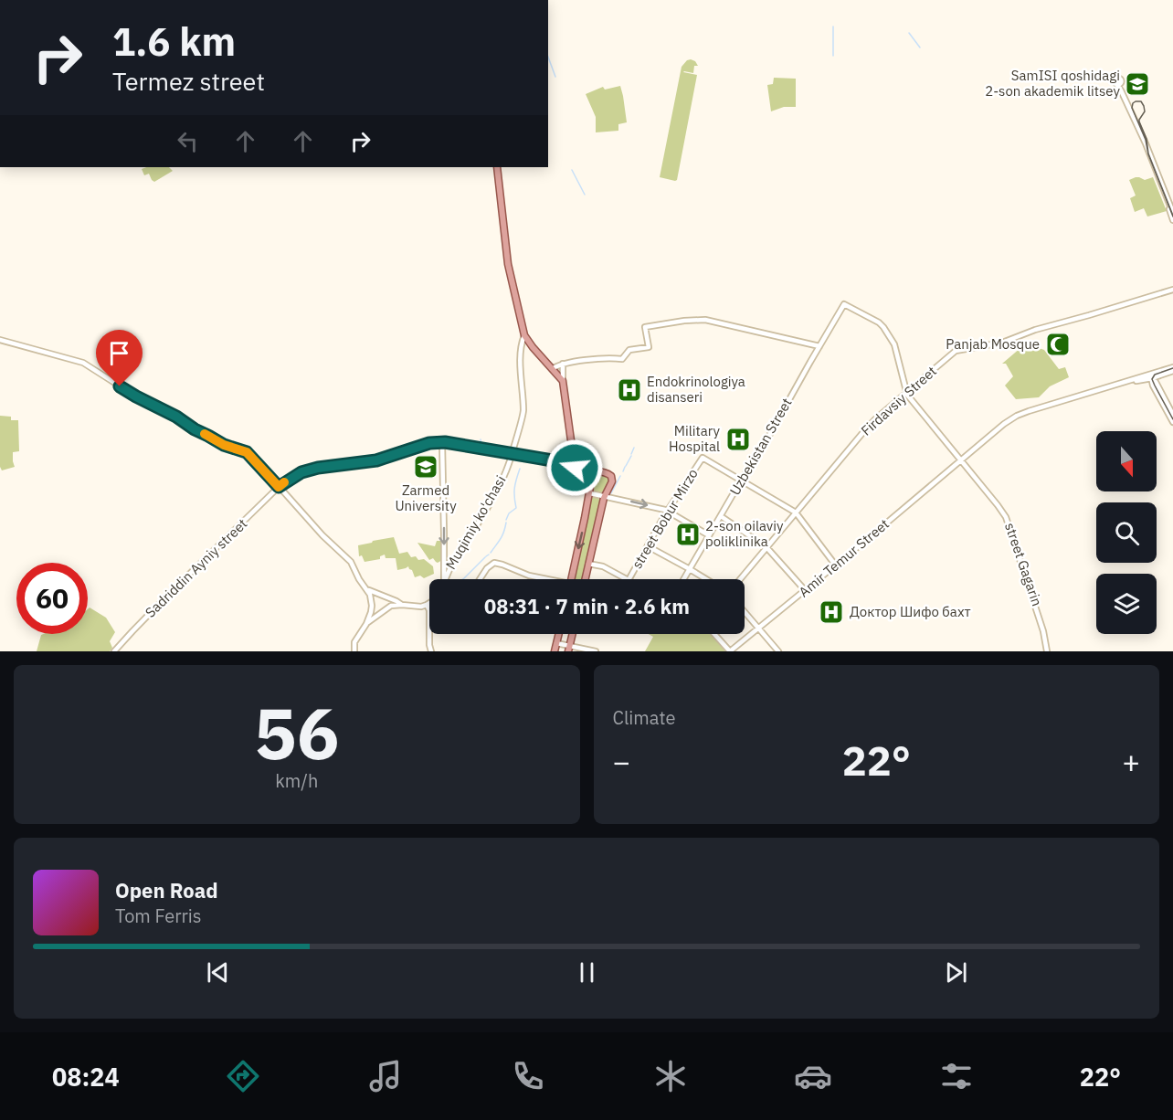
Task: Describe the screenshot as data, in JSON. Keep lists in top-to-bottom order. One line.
{"streets":{"main road":["Firdavsiy Street","Uzbekistan Street","street Bobur Mirzo","Muqimiy ko'chasi","Amir Temur Street","street Gagarin","Sadriddin Ayniy street"]},"crossings":[["Firdavsiy Street","Uzbekistan Street"],["Firdavsiy Street","street Gagarin"],["Uzbekistan Street","street Bobur Mirzo"],["Uzbekistan Street","street Gagarin"],["Amir Temur Street","street Gagarin"]],"places":{"school or university":["SamISI qoshidagi 2-son akademik litsey","Zarmed University"],"mosque":["Panjab Mosque"],"hospital":["Endokrinologiya disanseri","Military Hospital","2-son oilaviy poliklinika","Доктор Шифо бахт"]},"north":"bottom","page":{"turn":["1.6 km","Termez street"],"limit":"60","trip":"08:31 · 7 min · 2.6 km","tile":[["56","km/h"],"Climate"],"heat":["−","22°","+"],"song":["Open Road","Tom Ferris"],"tabs":["08:24","22°"]}}
